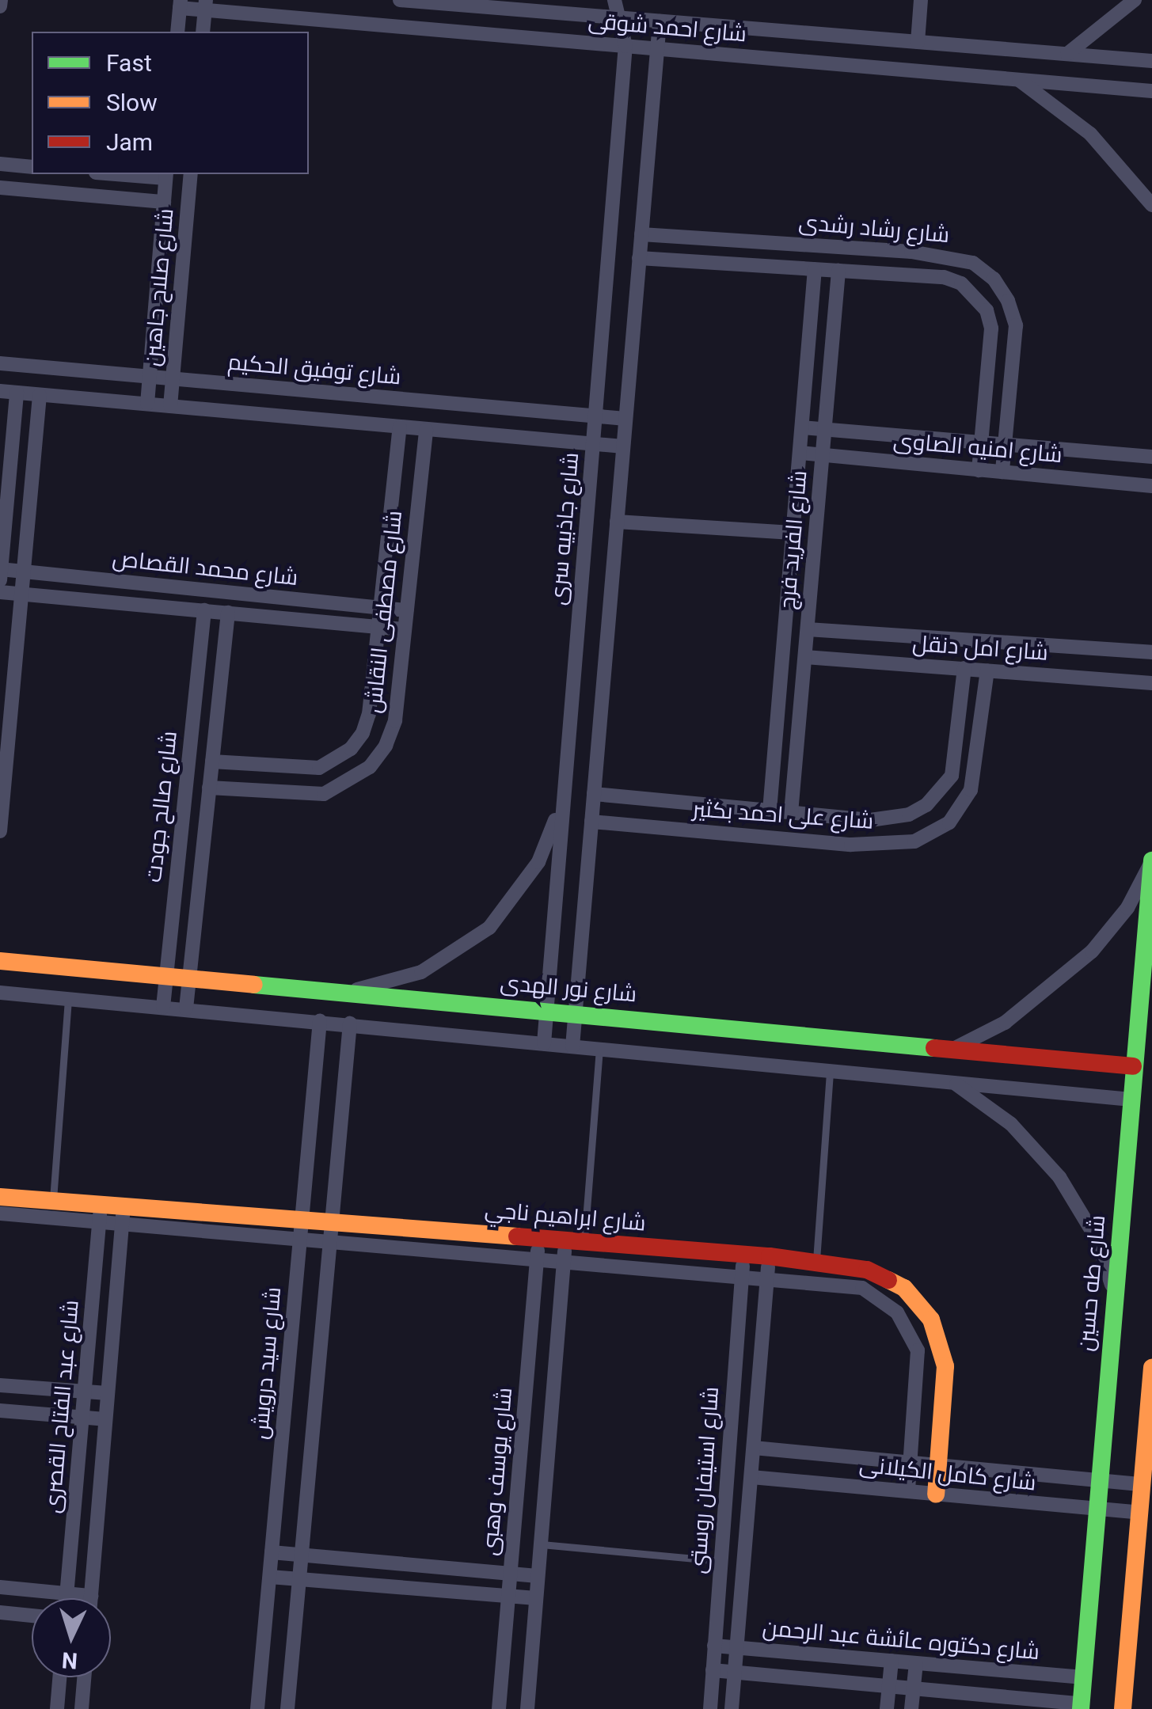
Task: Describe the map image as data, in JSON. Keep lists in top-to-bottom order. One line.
{"streets":{"street":["شارع احمد شوقى","شارع رشاد رشدى","شارع صلاح جاهين","شارع توفيق الحكيم","شارع امنيه الصاوى","شارع جاذبيه سرى","شارع الفريد فرج","شارع محمد القصاص","شارع مصطفى النقاش","شارع امل دنقل","شارع صالح جودت","شارع على احمد بكثير","شارع نور الهدى","شارع ابراهيم ناجي","شارع طه حسين","شارع سيد درويش","شارع عبد الفتاح القصرى","شارع يوسف وهبى","شارع كامل الكيلانى","شارع استيفان روستى","شارع دكتوره عائشة عبد الرحمن"]},"crossings":[["شارع احمد شوقى","شارع جاذبيه سرى"],["شارع رشاد رشدى","شارع امنيه الصاوى"],["شارع رشاد رشدى","شارع الفريد فرج"],["شارع صلاح جاهين","شارع توفيق الحكيم"],["شارع توفيق الحكيم","شارع جاذبيه سرى"],["شارع امنيه الصاوى","شارع الفريد فرج"],["شارع جاذبيه سرى","شارع نور الهدى"],["شارع الفريد فرج","شارع امل دنقل"],["شارع الفريد فرج","شارع على احمد بكثير"],["شارع محمد القصاص","شارع مصطفى النقاش"],["شارع محمد القصاص","شارع صالح جودت"],["شارع امل دنقل","شارع على احمد بكثير"],["شارع صالح جودت","شارع نور الهدى"],["شارع نور الهدى","شارع طه حسين"],["شارع ابراهيم ناجي","شارع سيد درويش"],["شارع ابراهيم ناجي","شارع عبد الفتاح القصرى"],["شارع ابراهيم ناجي","شارع يوسف وهبى"],["شارع ابراهيم ناجي","شارع كامل الكيلانى"],["شارع ابراهيم ناجي","شارع استيفان روستى"],["شارع طه حسين","شارع كامل الكيلانى"],["شارع طه حسين","شارع دكتوره عائشة عبد الرحمن"],["شارع كامل الكيلانى","شارع استيفان روستى"],["شارع استيفان روستى","شارع دكتوره عائشة عبد الرحمن"]],"legend":["Fast","Slow","Jam"],"north":"bottom"}
